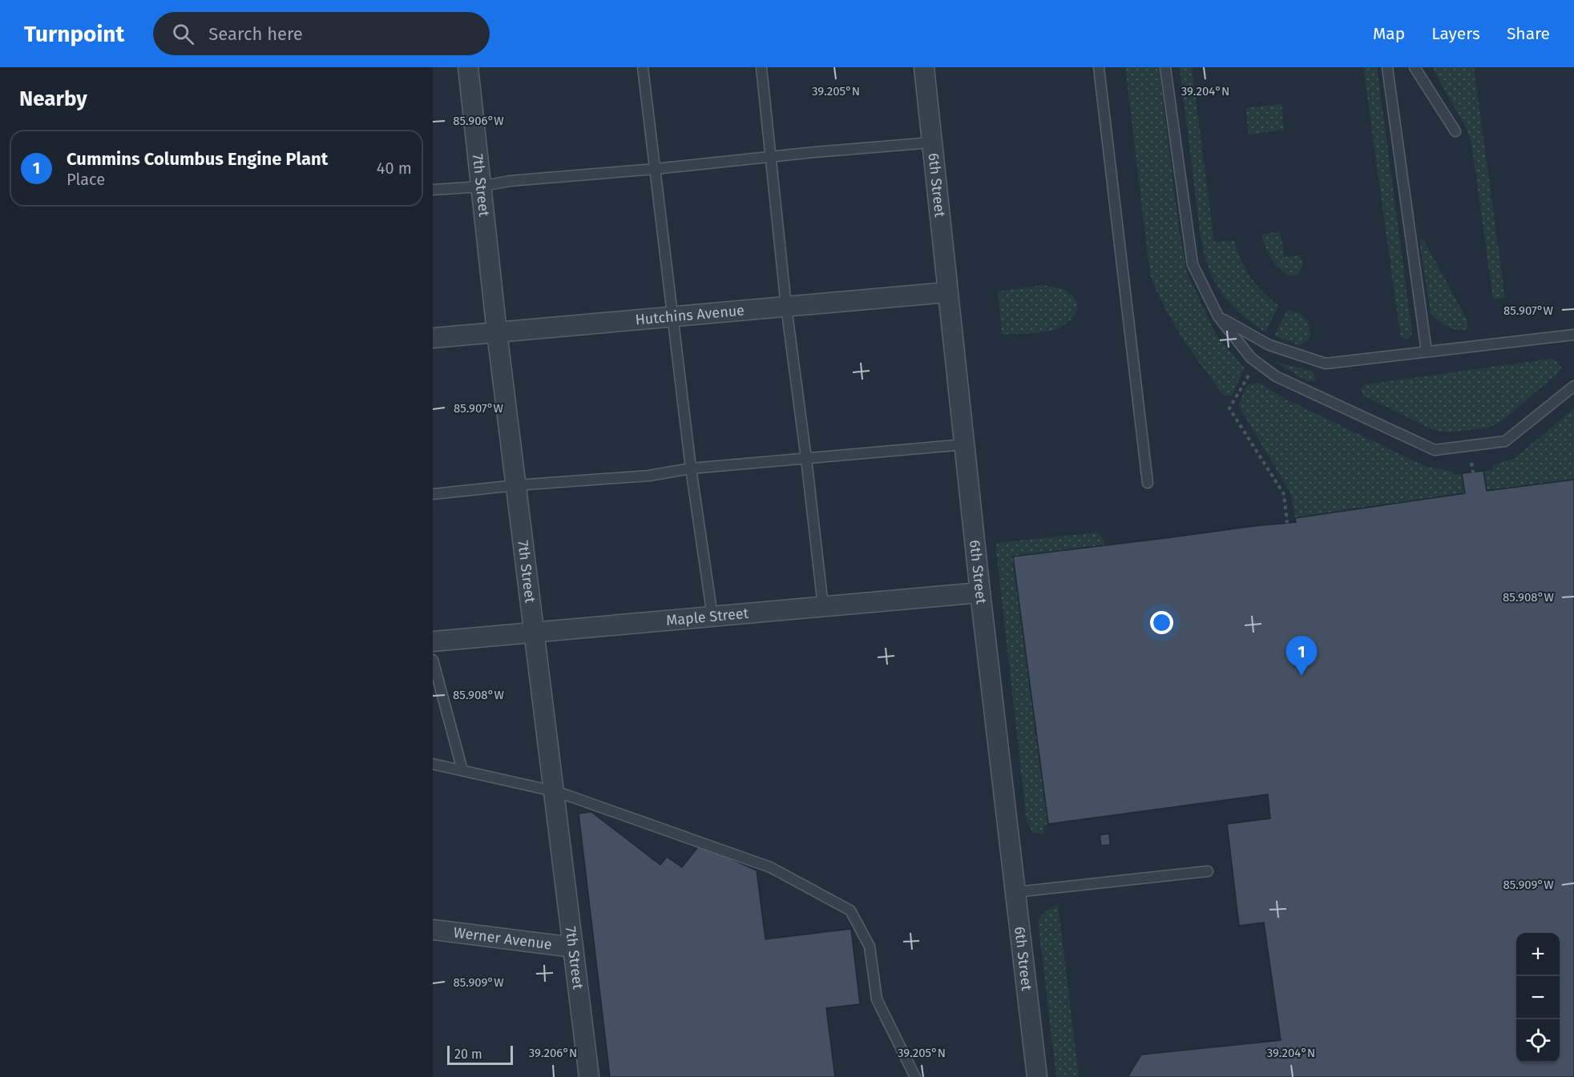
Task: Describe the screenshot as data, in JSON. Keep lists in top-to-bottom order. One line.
{"streets":{"street":["7th Street","6th Street","Hutchins Avenue","Maple Street","Werner Avenue"]},"crossings":[["7th Street","Hutchins Avenue"],["7th Street","Maple Street"],["7th Street","Werner Avenue"],["6th Street","Hutchins Avenue"],["6th Street","Maple Street"]],"scale_bar":"20 m","page":{"header":"Turnpoint","search":"Search here","nav":["Map","Layers","Share"],"heading":"Nearby","list":[{"mark":"1","name":"Cummins Columbus Engine Plant","note":"Place","value":"40 m"}],"pins":"1","map_buttons":["+","−"],"scale":"20 m"},"coordinates":["39.205°N","39.204°N","85.906°W","85.907°W","85.908°W","85.909°W","39.206°N"]}
